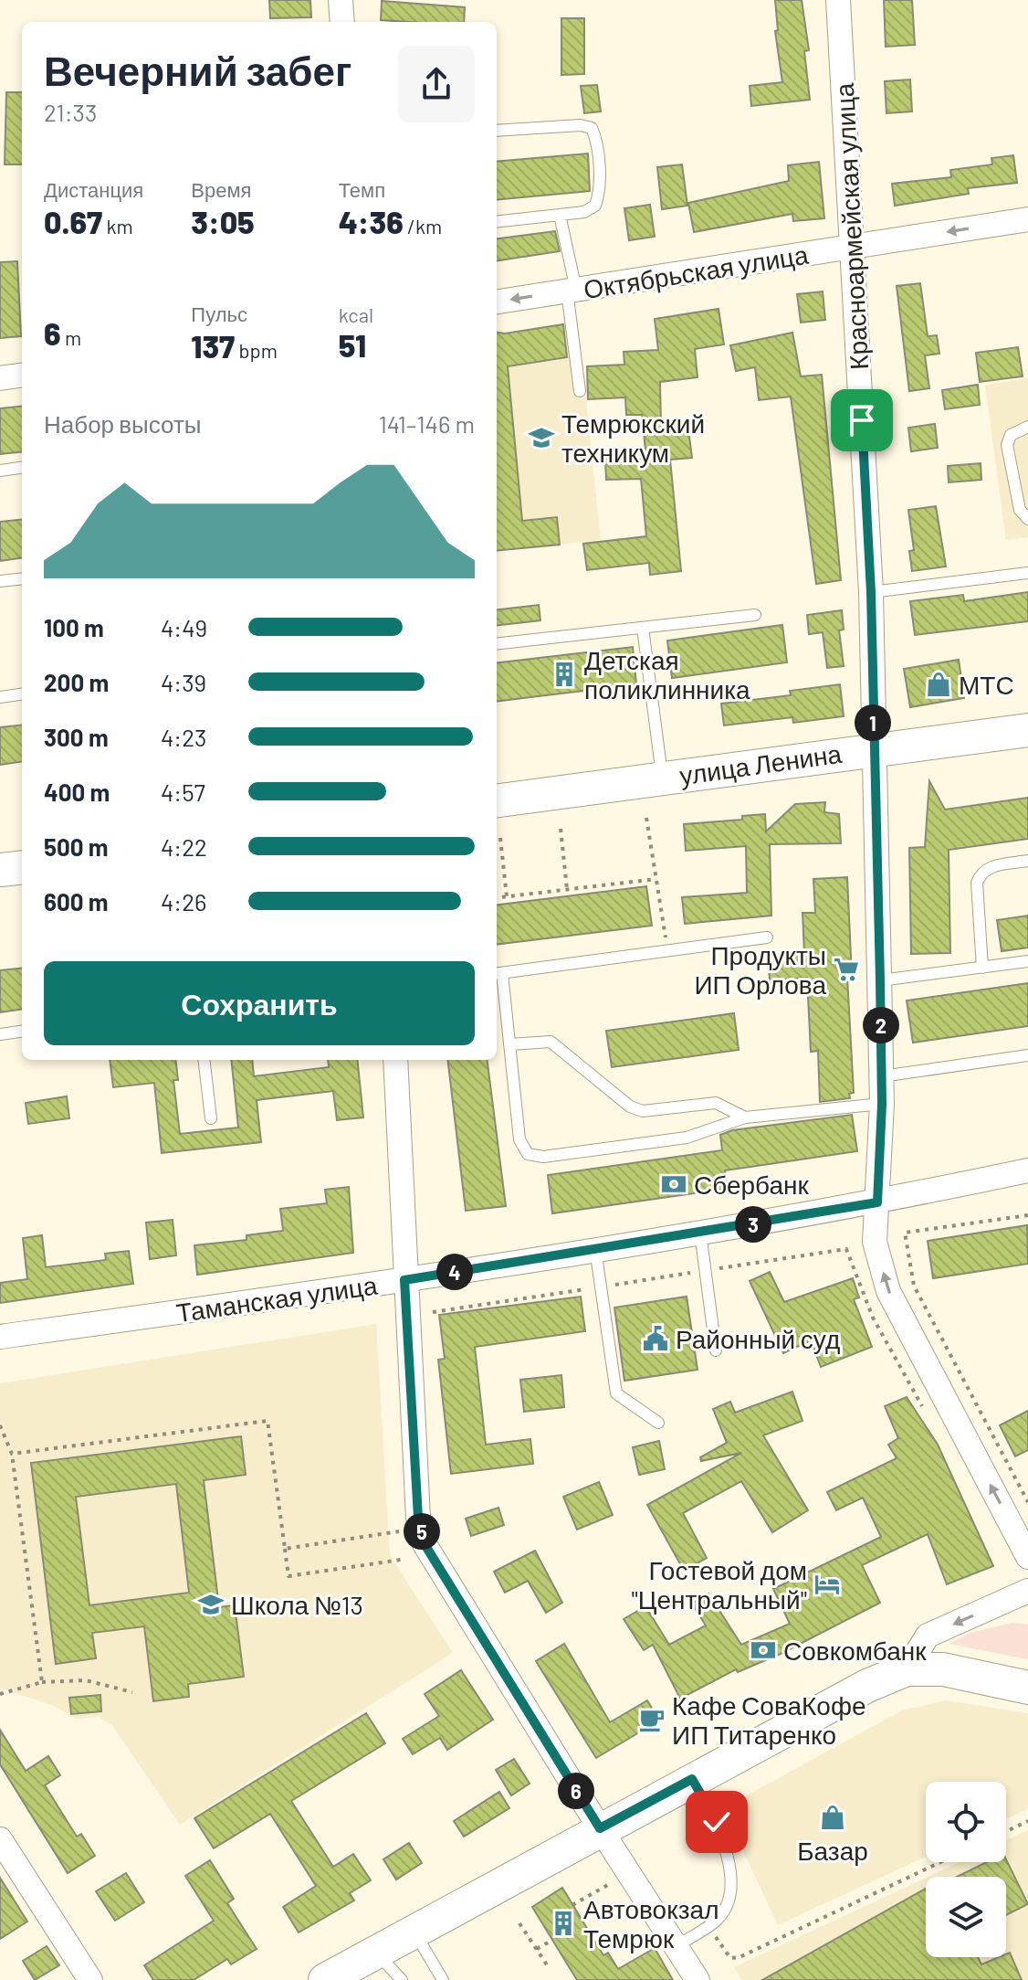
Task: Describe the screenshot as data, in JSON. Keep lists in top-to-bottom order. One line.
{"streets":{"main road":["улица Ленина"],"street":["Красноармейская улица","Октябрьская улица","Таманская улица"]},"crossings":[["Красноармейская улица","Октябрьская улица"],["Красноармейская улица","улица Ленина"],["Красноармейская улица","Таманская улица"]],"one_way":["Октябрьская улица"],"places":{"school or university":["Темрюкский техникум","Школа №13"],"building":["Детская поликлинника","Автовокзал Темрюк"],"shop":["МТС","Базар"],"supermarket":["Продукты ИП Орлова"],"bank":["Сбербанк","Совкомбанк"],"public building":["Районный суд"],"hotel":["Гостевой дом \"Центральный\""],"cafe":["Кафе СоваКофе ИП Титаренко"]},"page":{"heading":["Вечерний забег","21:33"],"stats":[["Дистанция","0.67 km"],["Время","3:05"],["Темп","4:36 /km"],["6 m"],["Пульс","137 bpm"],["kcal","51"]],"chart":["Набор высоты","141–146 m"],"list":[{"name":"100 m","note":"4:49"},{"name":"200 m","note":"4:39"},{"name":"300 m","note":"4:23"},{"name":"400 m","note":"4:57"},{"name":"500 m","note":"4:22"},{"name":"600 m","note":"4:26"}],"pins":["1","2","3","4","5","6"],"buttons":"Сохранить"}}
